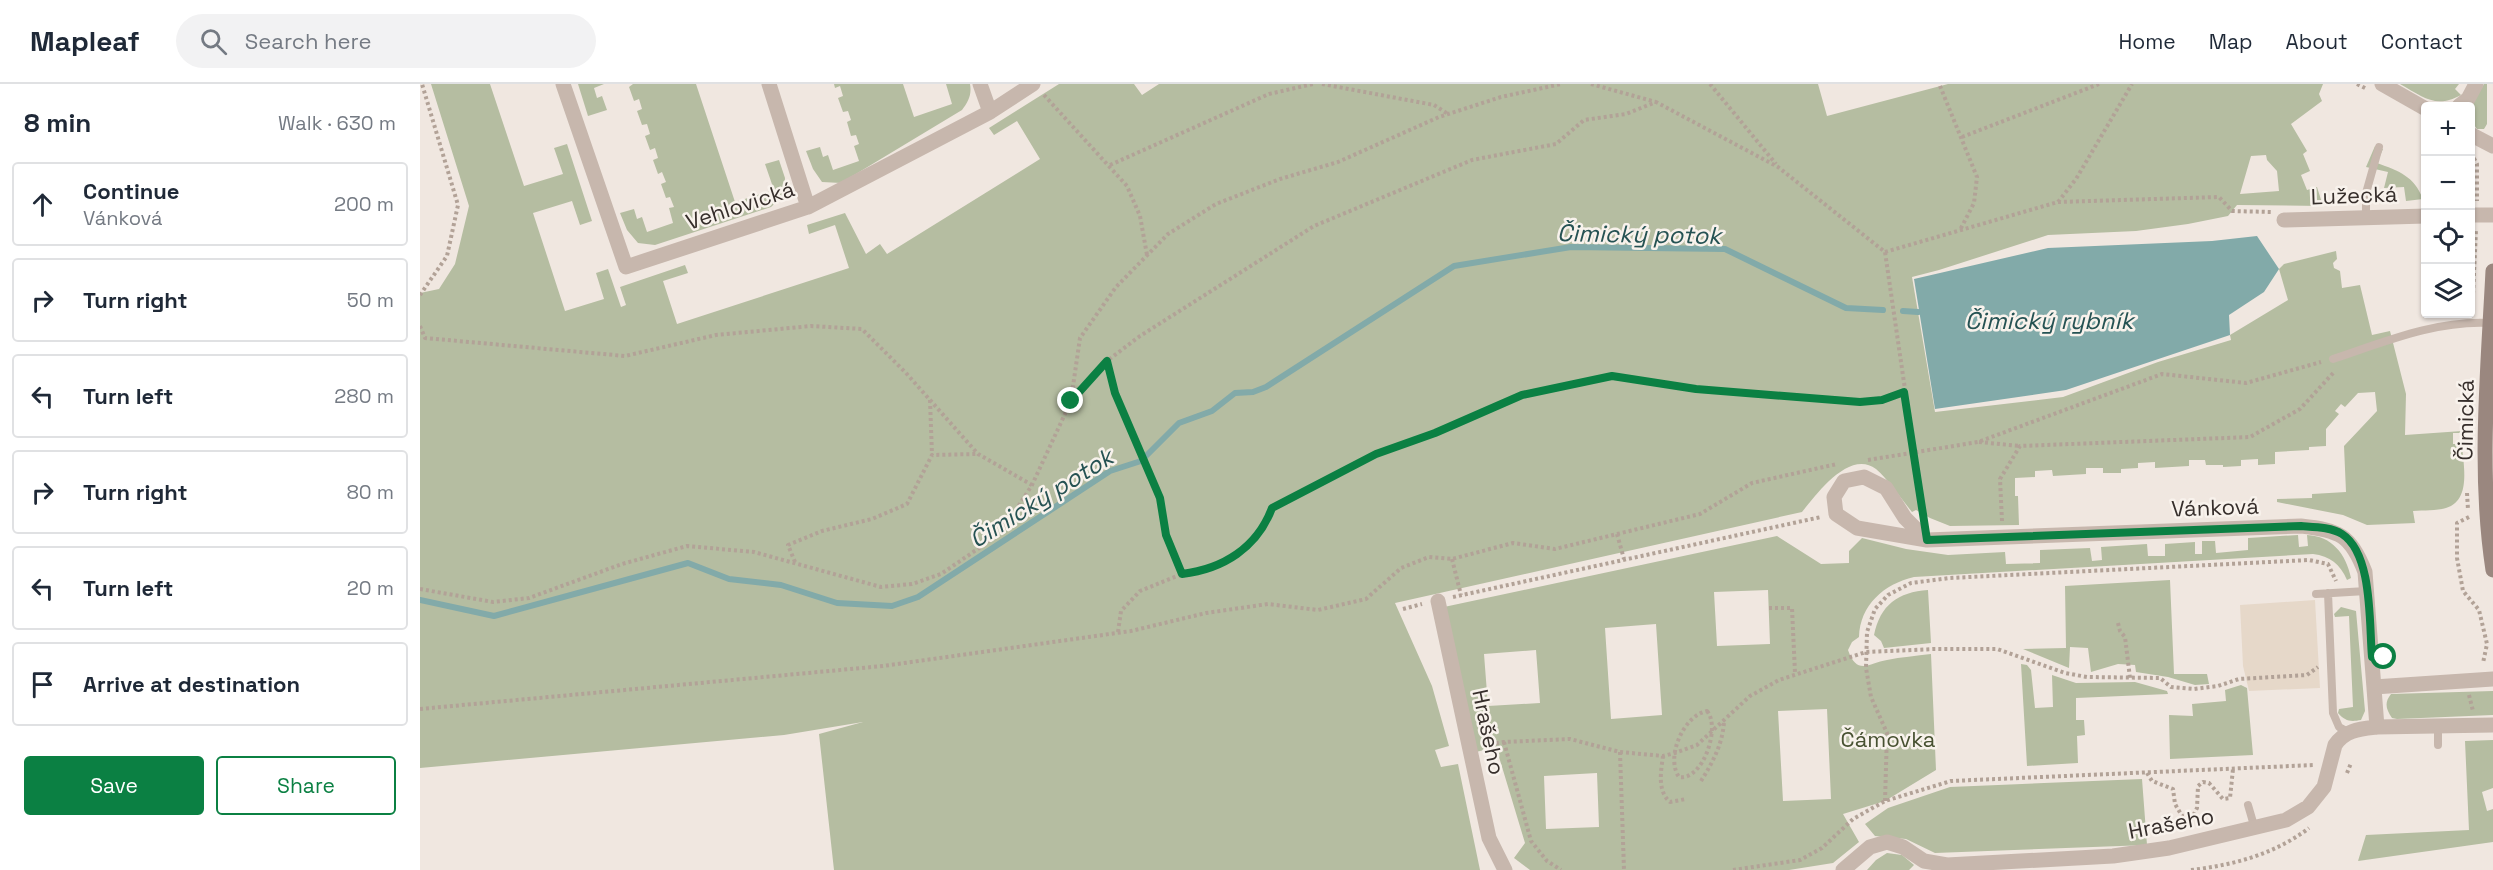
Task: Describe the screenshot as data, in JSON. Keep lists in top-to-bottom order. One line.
{"streets":{"street":["Lužecká","Vehlovická","Čimická","Vánková","Hrašeho"]},"water":["Čimický potok","Čimický rybník"],"parks":["Čámovka"],"page":{"header":"Mapleaf","search":"Search here","nav":["Home","Map","About","Contact"],"heading":["8 min","Walk · 630 m"],"map_buttons":["+","−"],"list":[["Continue","Vánková","200 m"],["Turn right","50 m"],["Turn left","280 m"],["Turn right","80 m"],["Turn left","20 m"],"Arrive at destination"],"buttons":["Save","Share"]}}
